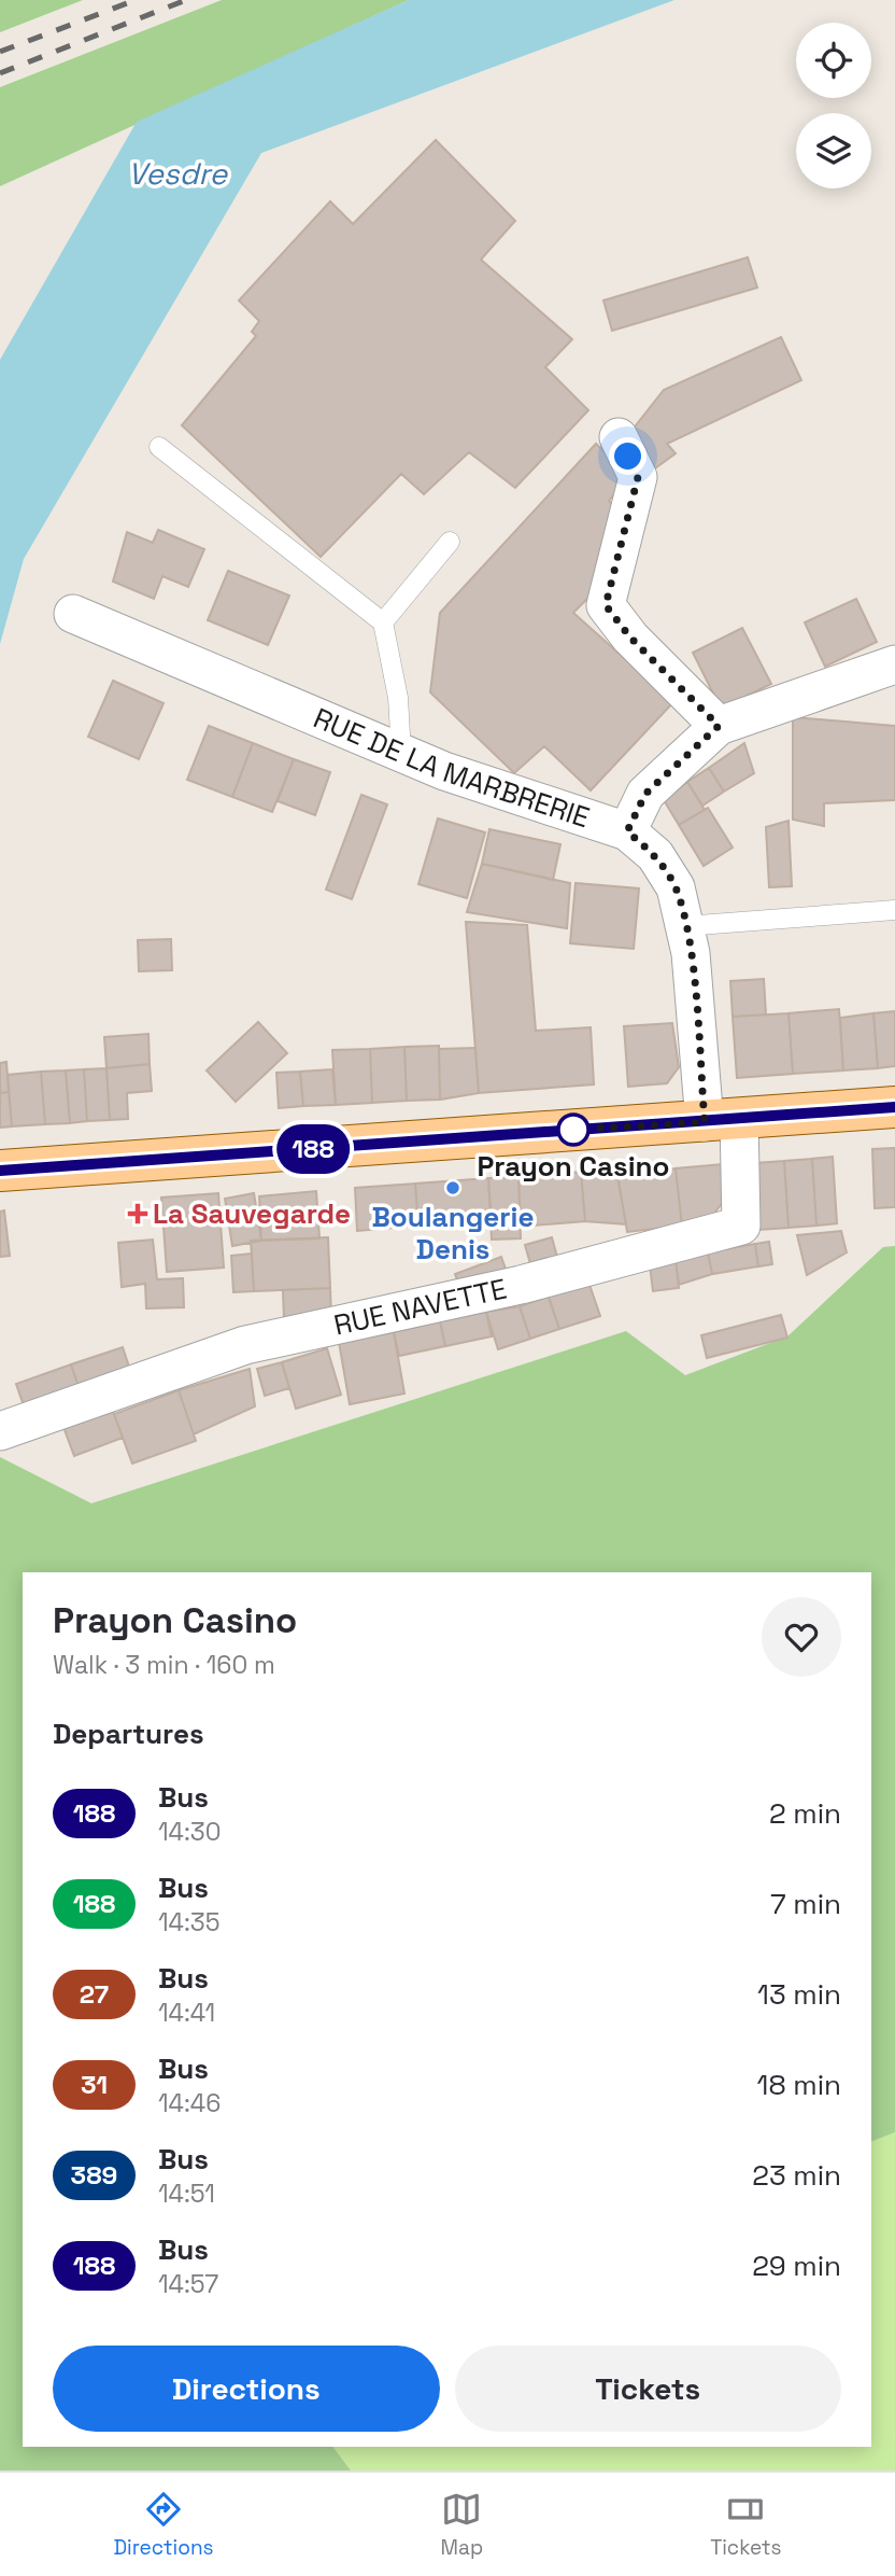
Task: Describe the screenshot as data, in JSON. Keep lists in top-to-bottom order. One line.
{"streets":{"street":["RUE DE LA MARBRERIE","RUE NAVETTE"]},"crossings":[["RUE DE LA MARBRERIE","RUE NAVETTE"]],"water":["Vesdre"],"places":{"other":["Prayon Casino","Boulangerie Denis"],"health":["La Sauvegarde"]},"lines":["bus line 188"],"page":{"on_map":"188","heading":[["Prayon Casino","Walk · 3 min · 160 m"],"Departures"],"list":[{"mark":"188","name":"Bus","note":"14:30","value":"2 min"},{"mark":"188","name":"Bus","note":"14:35","value":"7 min"},{"mark":"27","name":"Bus","note":"14:41","value":"13 min"},{"mark":"31","name":"Bus","note":"14:46","value":"18 min"},{"mark":"389","name":"Bus","note":"14:51","value":"23 min"},{"mark":"188","name":"Bus","note":"14:57","value":"29 min"}],"buttons":["Directions","Tickets"],"tabs":["Directions","Map","Tickets"]}}
